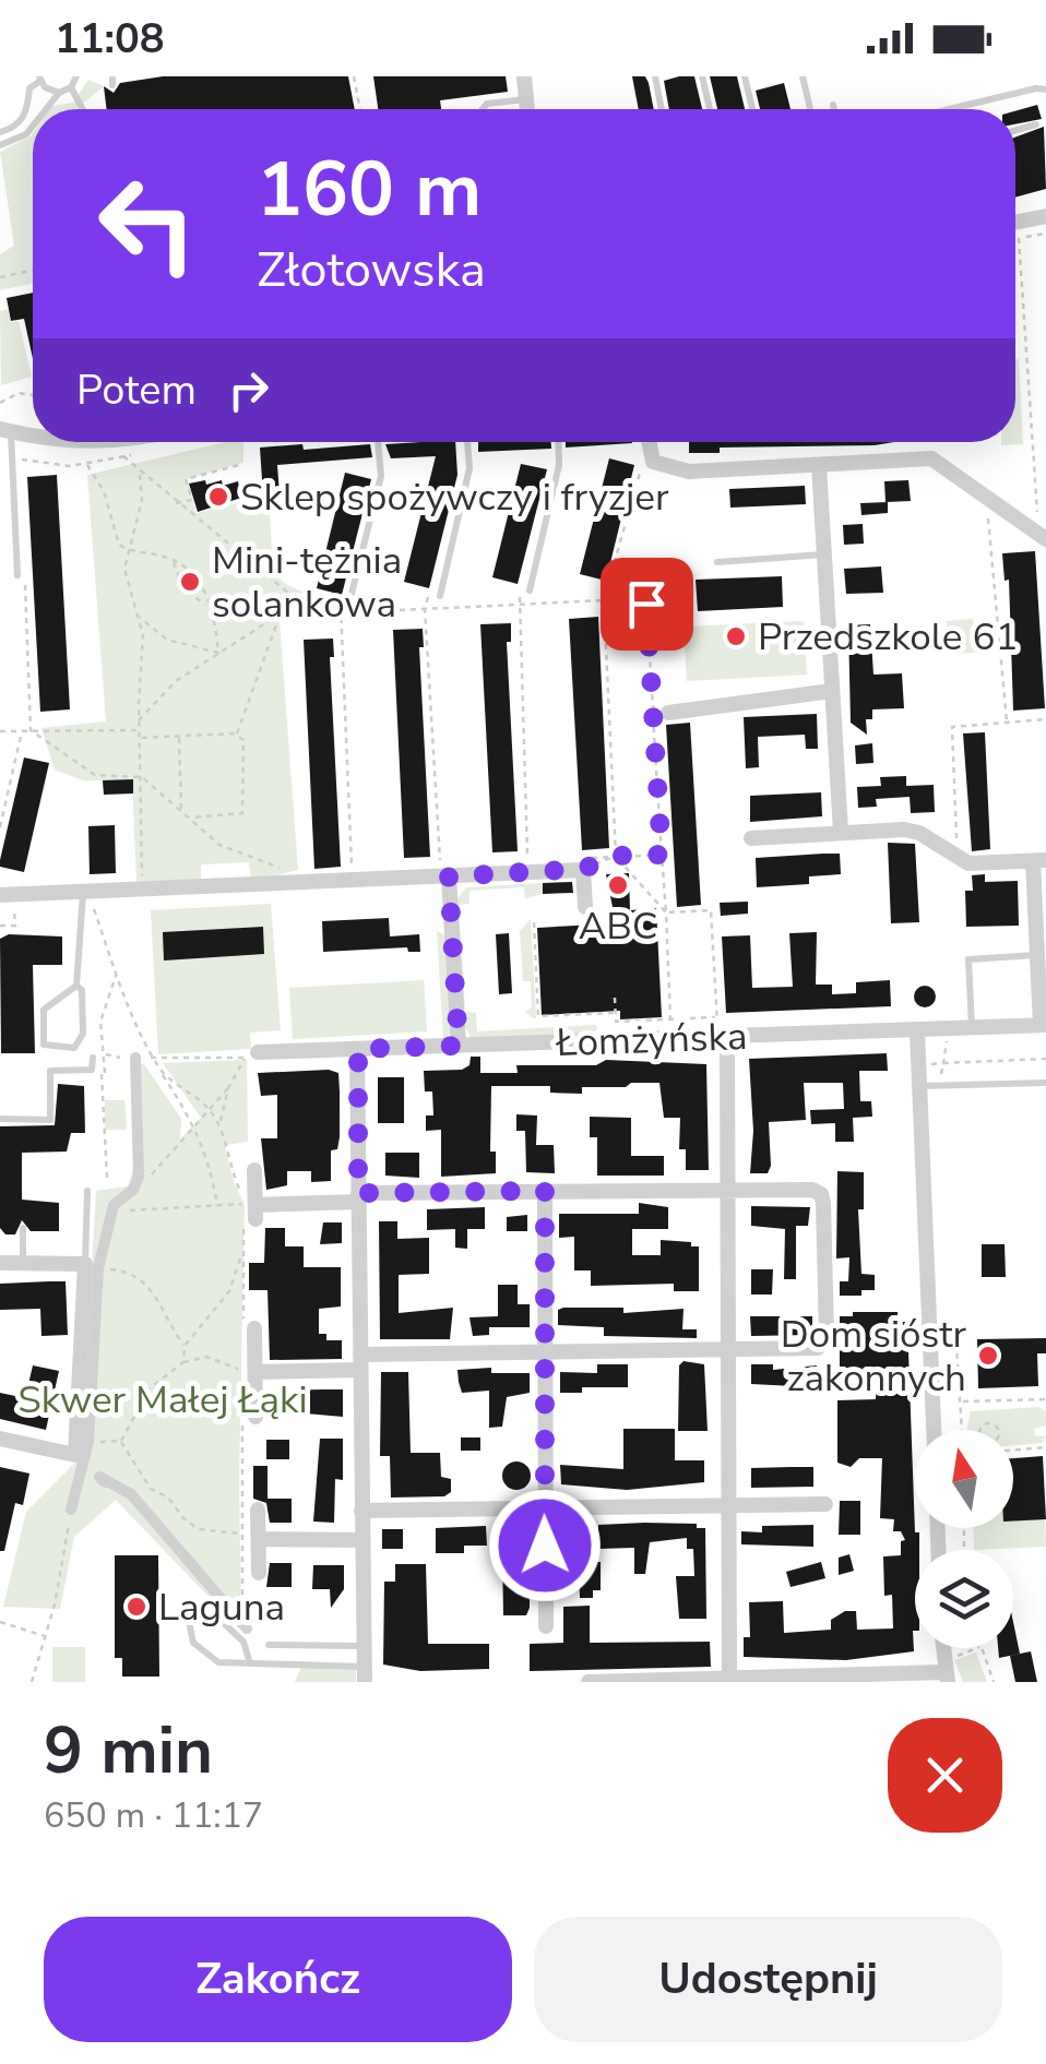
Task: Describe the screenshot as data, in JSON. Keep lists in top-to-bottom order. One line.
{"streets":{"street":["Łomżyńska"]},"parks":["Skwer Małej Łąki"],"places":["Sklep spożywczy i fryzjer","Mini-tężnia solankowa","Przedszkole 61","ABC","Dom sióstr zakonnych","Laguna"],"north":"top","page":{"status":"11:08","turn":["160 m","Złotowska"],"then":"Potem","heading":["9 min","650 m · 11:17"],"buttons":["Zakończ","Udostępnij"]}}
